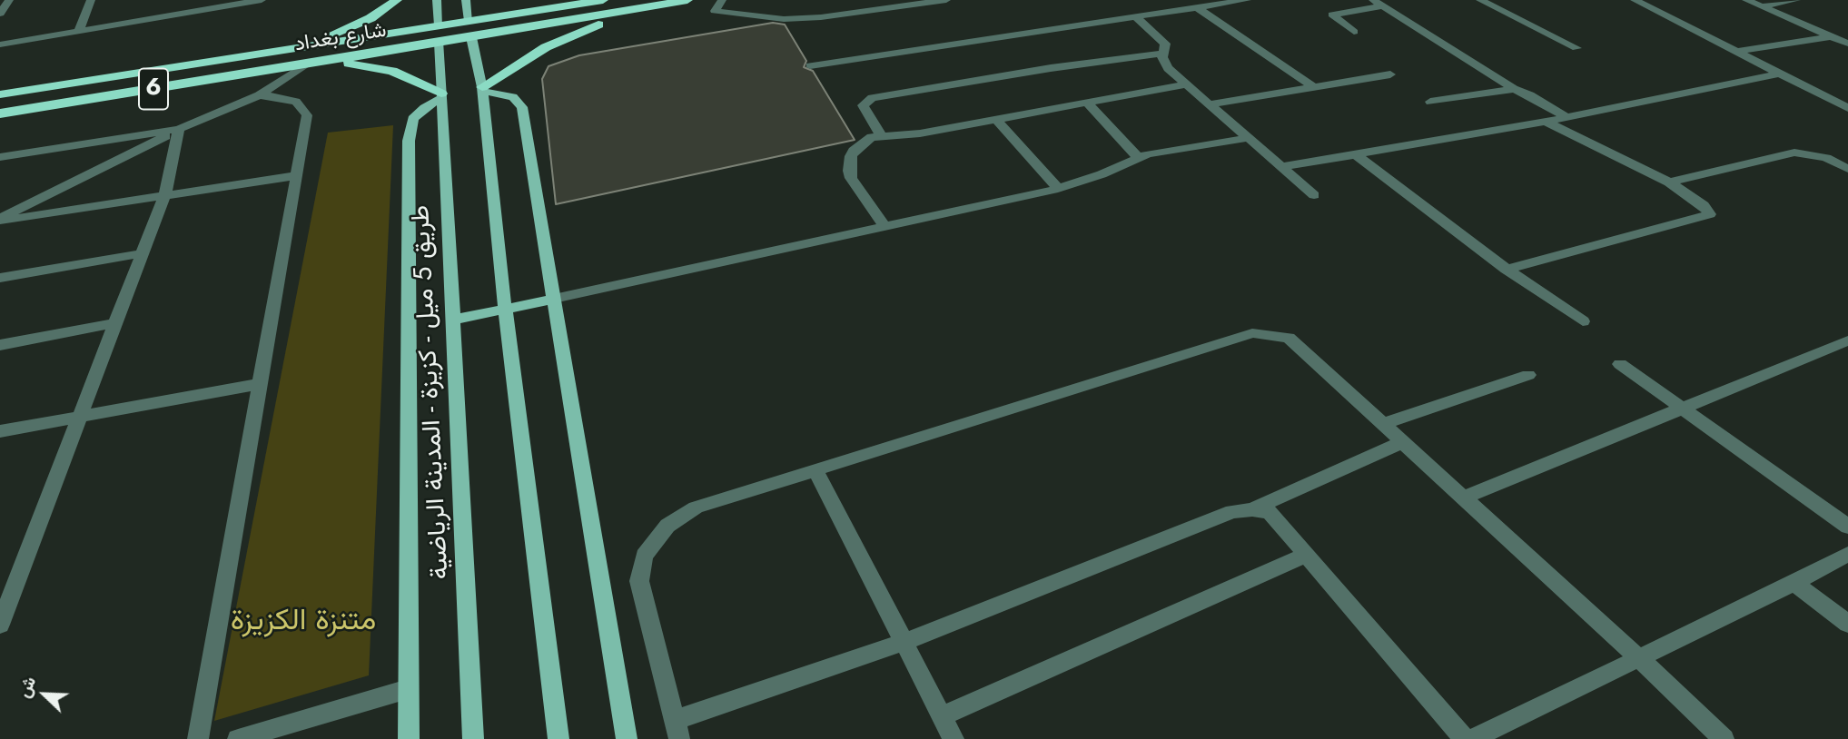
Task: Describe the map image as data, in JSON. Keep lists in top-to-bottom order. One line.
{"streets":{"highway":["شارع بغداد","6"],"main road":["طريق 5 ميل - كزيزة - المدينة الرياضية"]},"crossings":[["شارع بغداد","طريق 5 ميل - كزيزة - المدينة الرياضية"]],"parks":["متنزة الكزيزة"],"north":"top left"}
